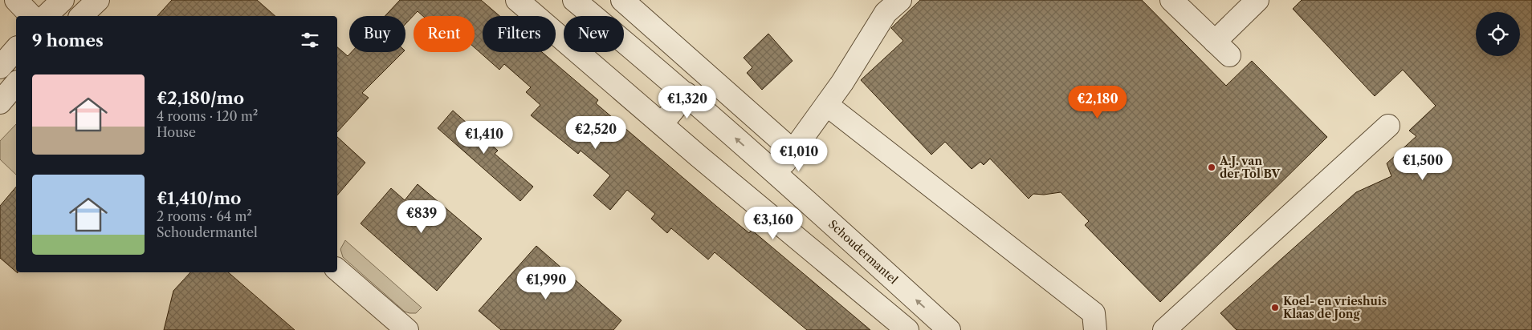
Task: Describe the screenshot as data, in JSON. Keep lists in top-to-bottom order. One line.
{"streets":{"street":["Schoudermantel"]},"places":["A.J. van der Tol BV","Koel- en vrieshuis Klaas de Jong"],"page":{"chip":["Buy","Rent","Filters","New"],"heading":"9 homes","list":[{"name":"€2,180/mo","note":"4 rooms · 120 m² · House"},{"name":"€1,410/mo","note":"2 rooms · 64 m² · Schoudermantel"}],"price":["€1,320","€2,180","€2,520","€1,410","€1,010","€1,500","€839","€3,160","€1,990"]}}
